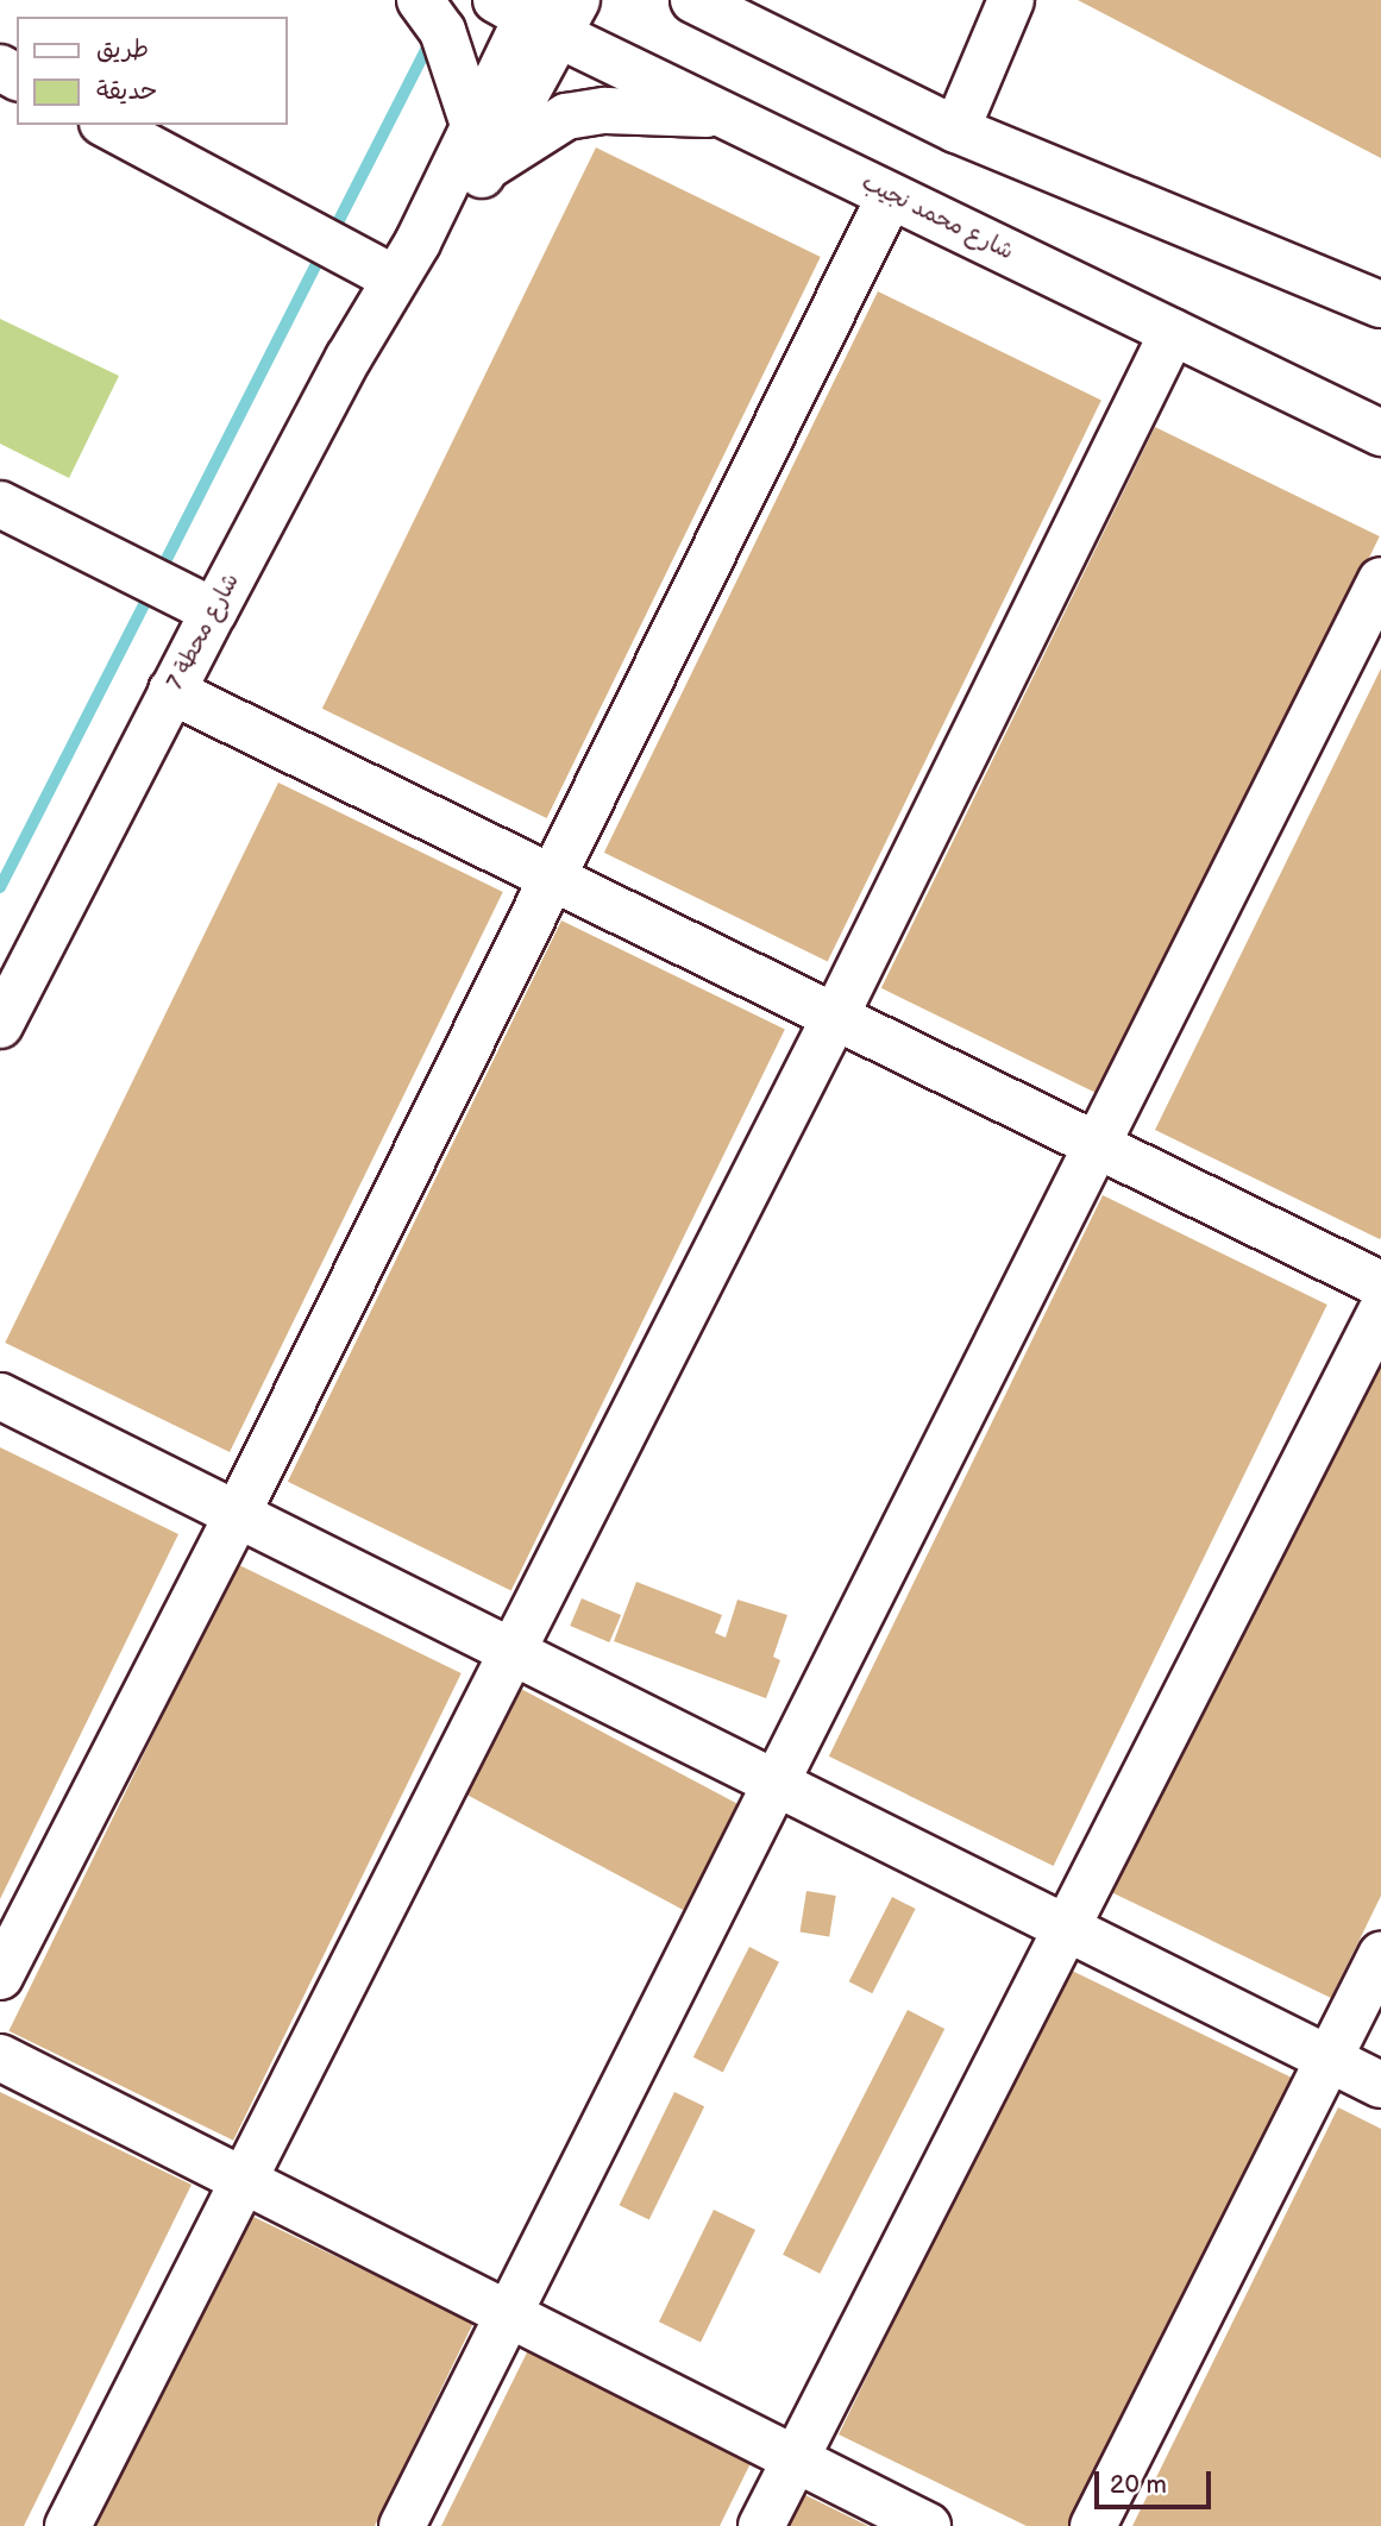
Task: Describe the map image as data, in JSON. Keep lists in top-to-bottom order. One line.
{"streets":{"street":["شارع محمد نجيب","شارع محطة 7"]},"crossings":[["شارع محمد نجيب","شارع محطة 7"]],"legend":["طريق","حديقة"],"scale_bar":"20 m"}
